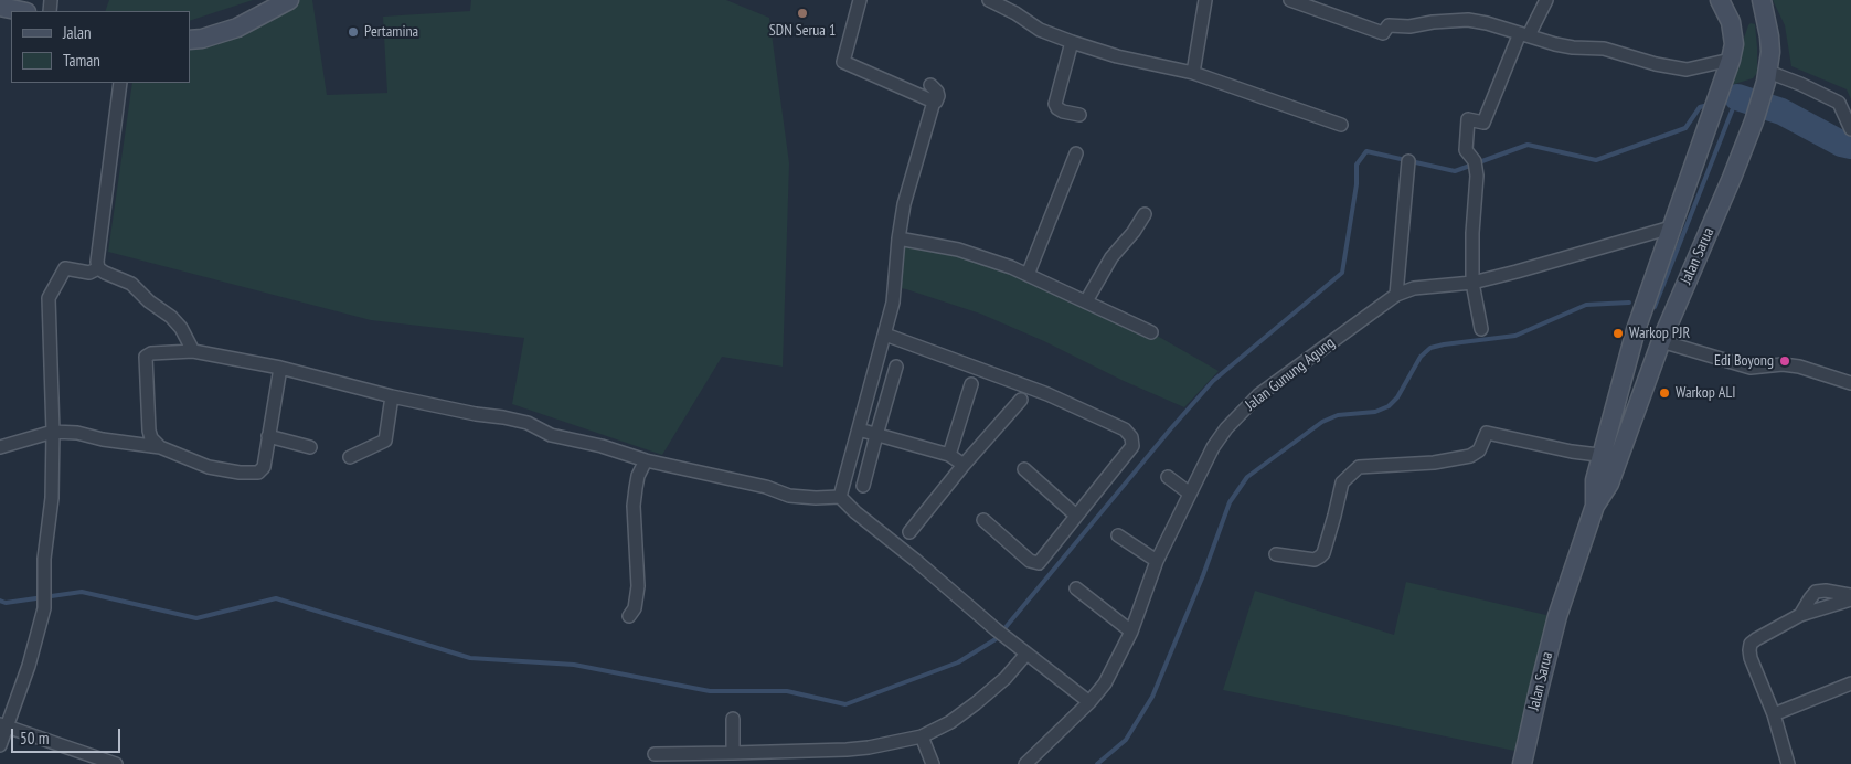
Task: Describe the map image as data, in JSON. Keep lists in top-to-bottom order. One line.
{"streets":{"main road":["Jalan Sarua"],"street":["Jalan Gunung Agung"]},"crossings":[["Jalan Sarua","Jalan Gunung Agung"]],"places":["SDN Serua 1","Pertamina","Warkop PJR","Edi Boyong","Warkop ALI"],"legend":["Jalan","Taman"],"scale_bar":"50 m"}
